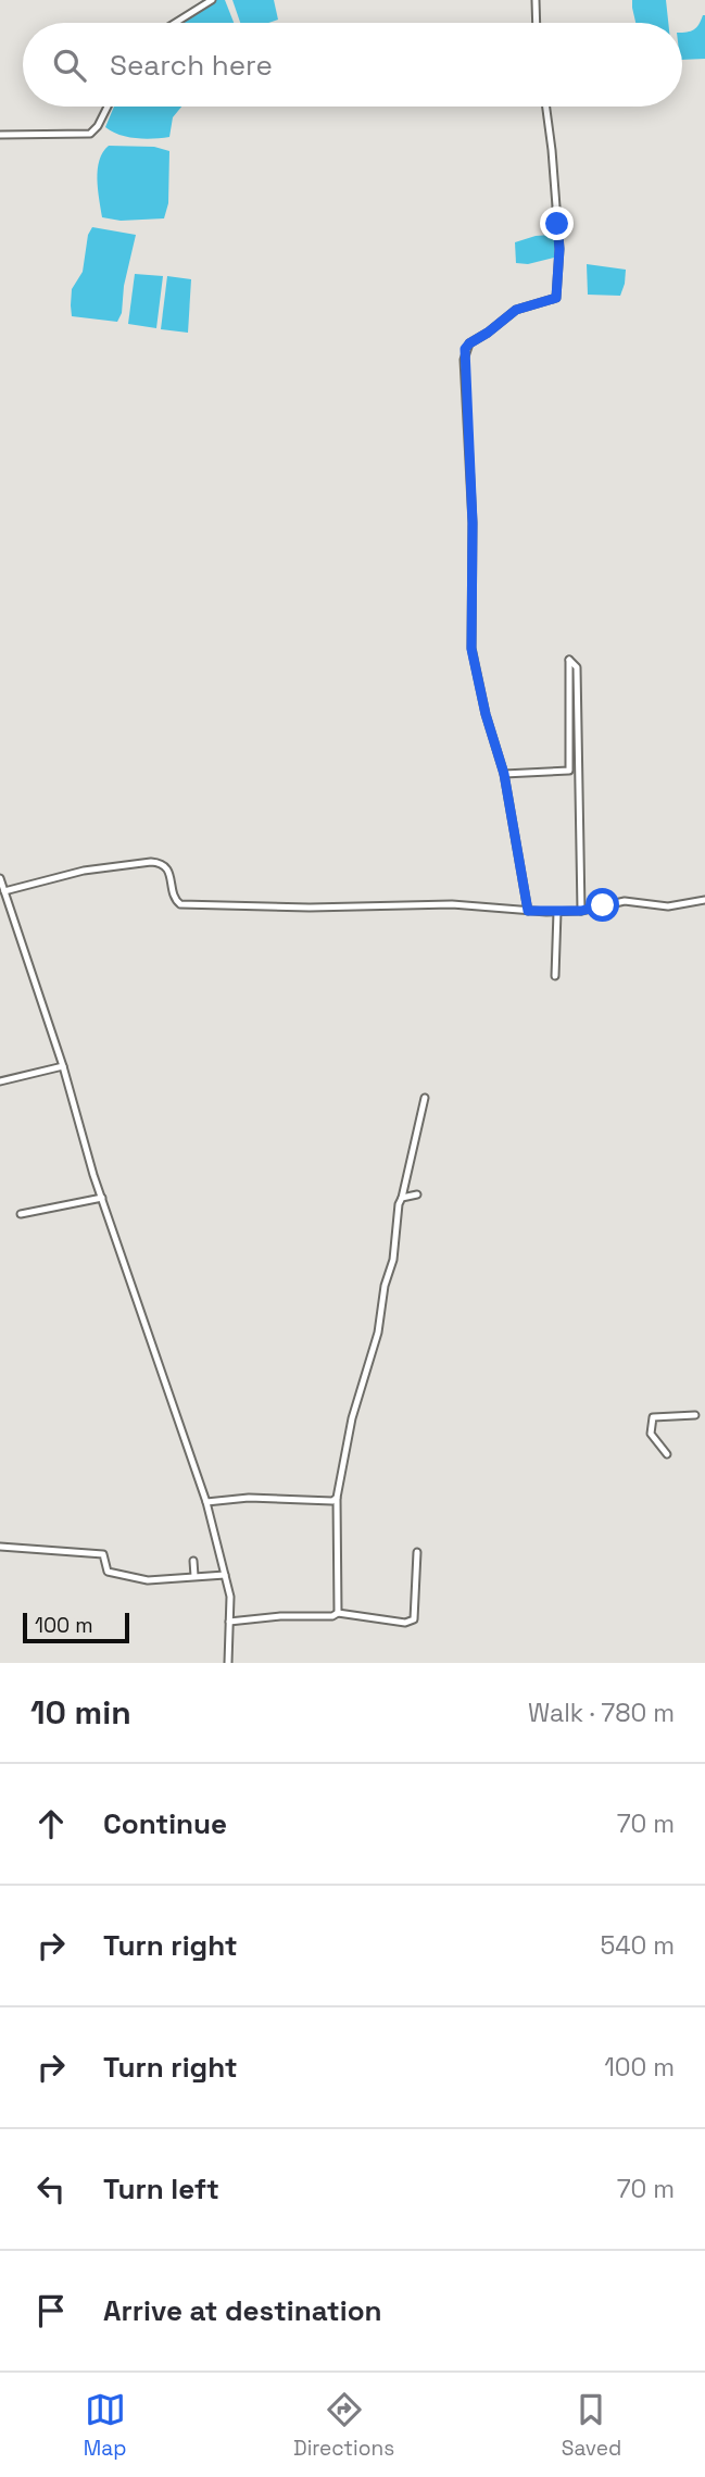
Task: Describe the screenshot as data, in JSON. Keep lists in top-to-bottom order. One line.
{"scale_bar":"100 m","page":{"search":"Search here","scale":"100 m","heading":["10 min","Walk · 780 m"],"list":[["Continue","70 m"],["Turn right","540 m"],["Turn right","100 m"],["Turn left","70 m"],"Arrive at destination"],"nav":["Map","Directions","Saved"]}}
